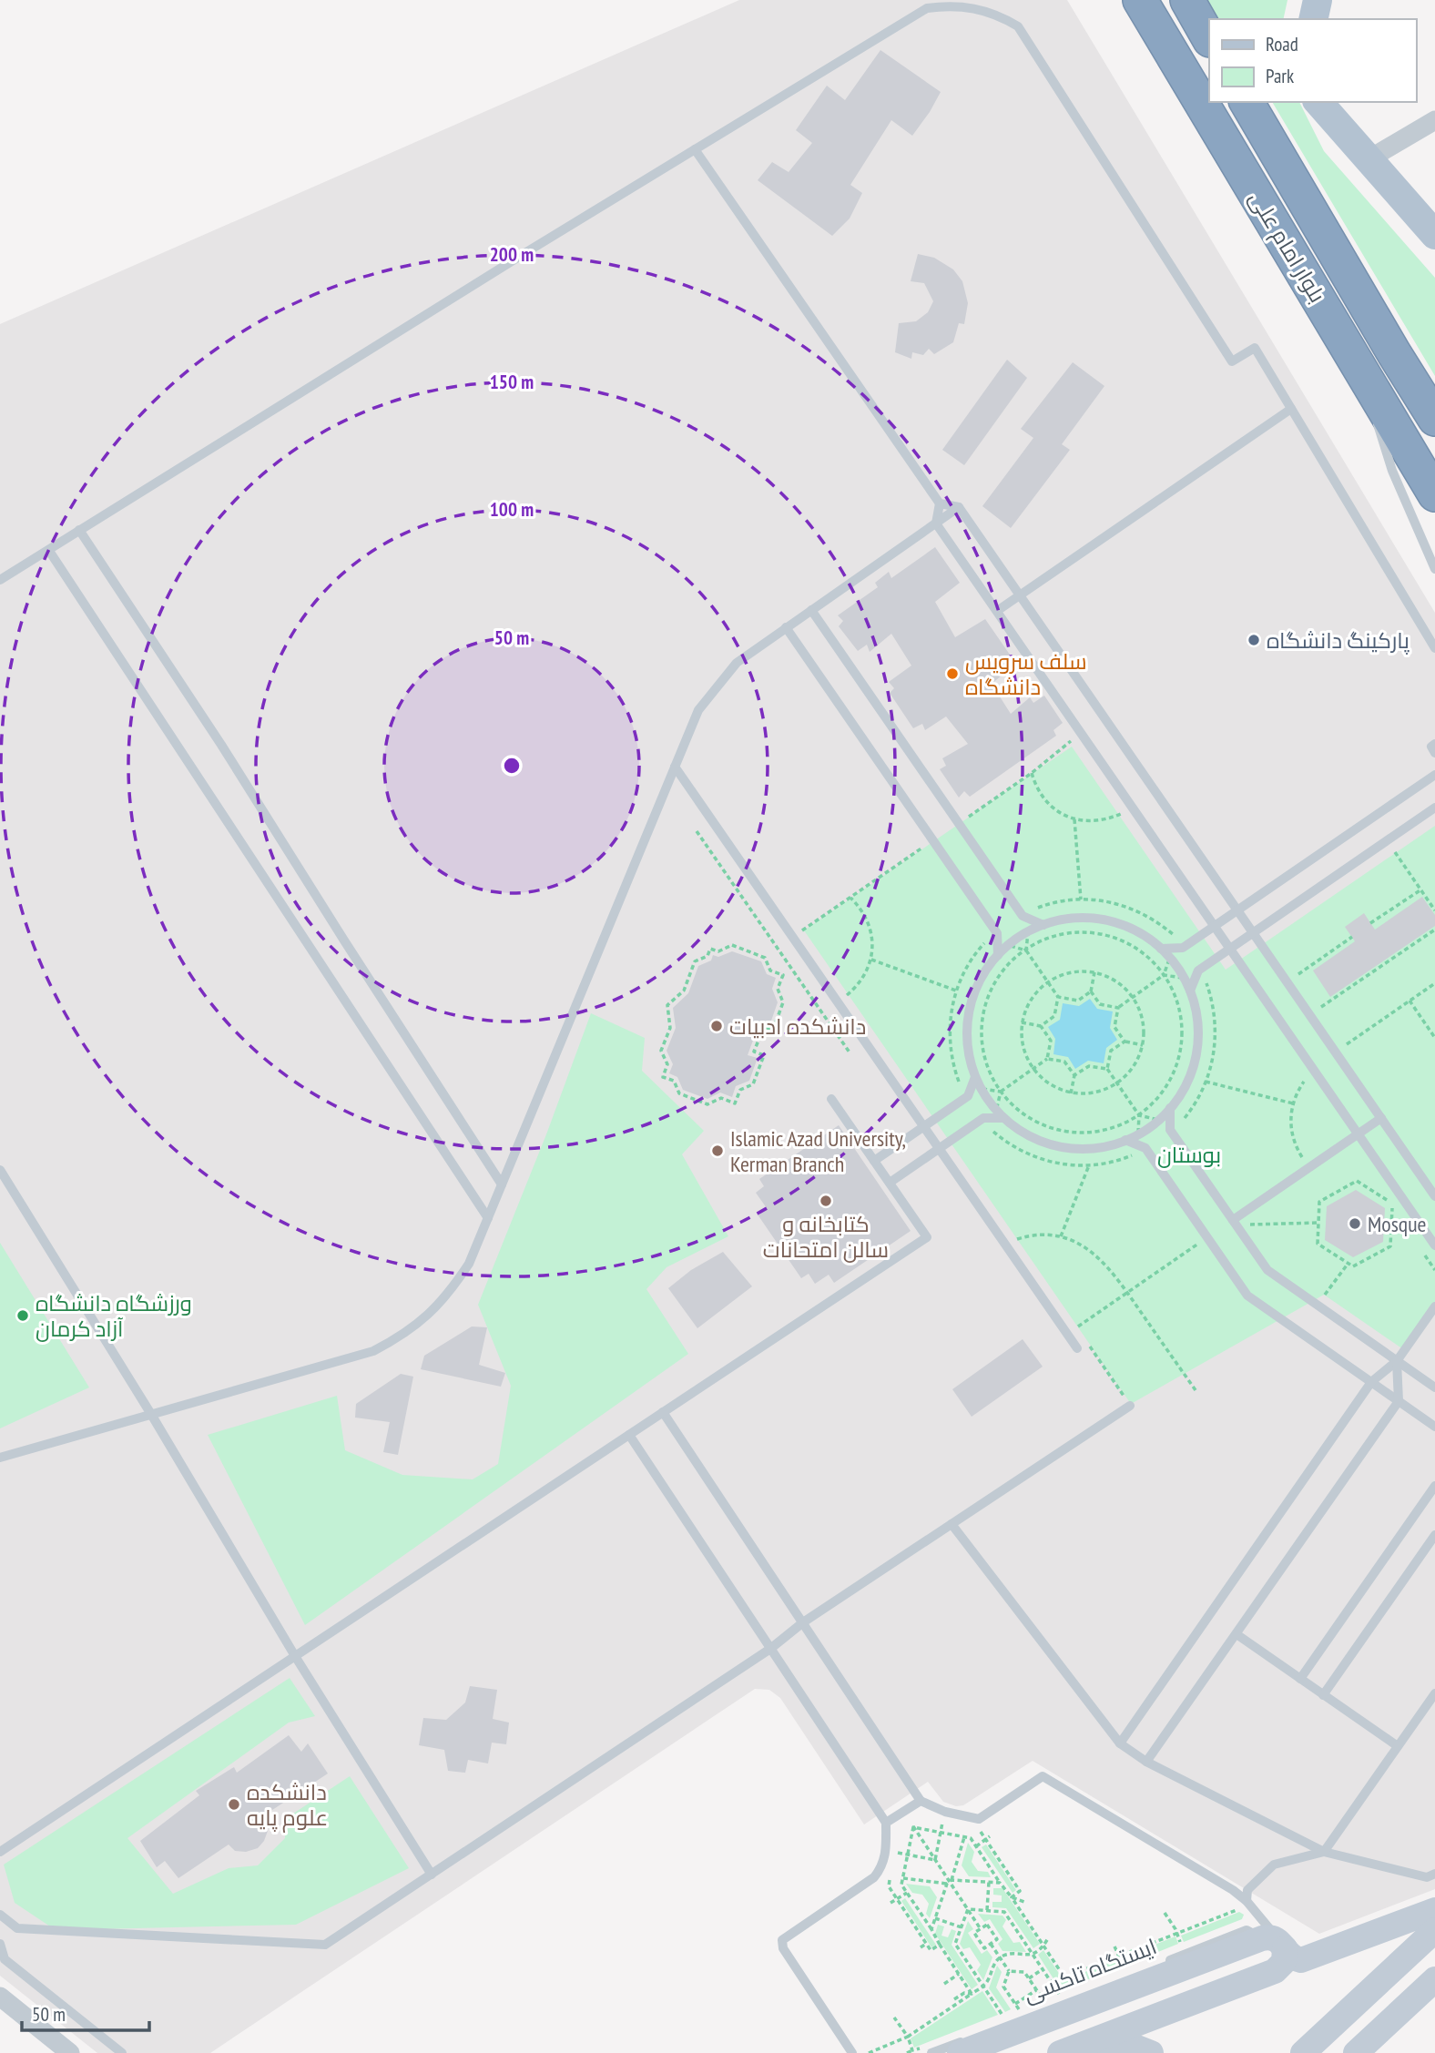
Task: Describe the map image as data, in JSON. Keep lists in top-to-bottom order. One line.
{"streets":{"highway":["بلوار امام علی"],"lane":["ایستگاه تاکسی"]},"parks":["بوستان"],"places":["پارکینگ دانشگاه","سلف سرویس دانشگاه","دانشکده ادبیات","Islamic Azad University, Kerman Branch","کتابخانه و سالن امتحانات","Mosque","ورزشگاه دانشگاه آزاد کرمان","دانشکده علوم پایه"],"legend":["Road","Park"],"scale_bar":"50 m","rings":["200 m","150 m","100 m","50 m"]}
